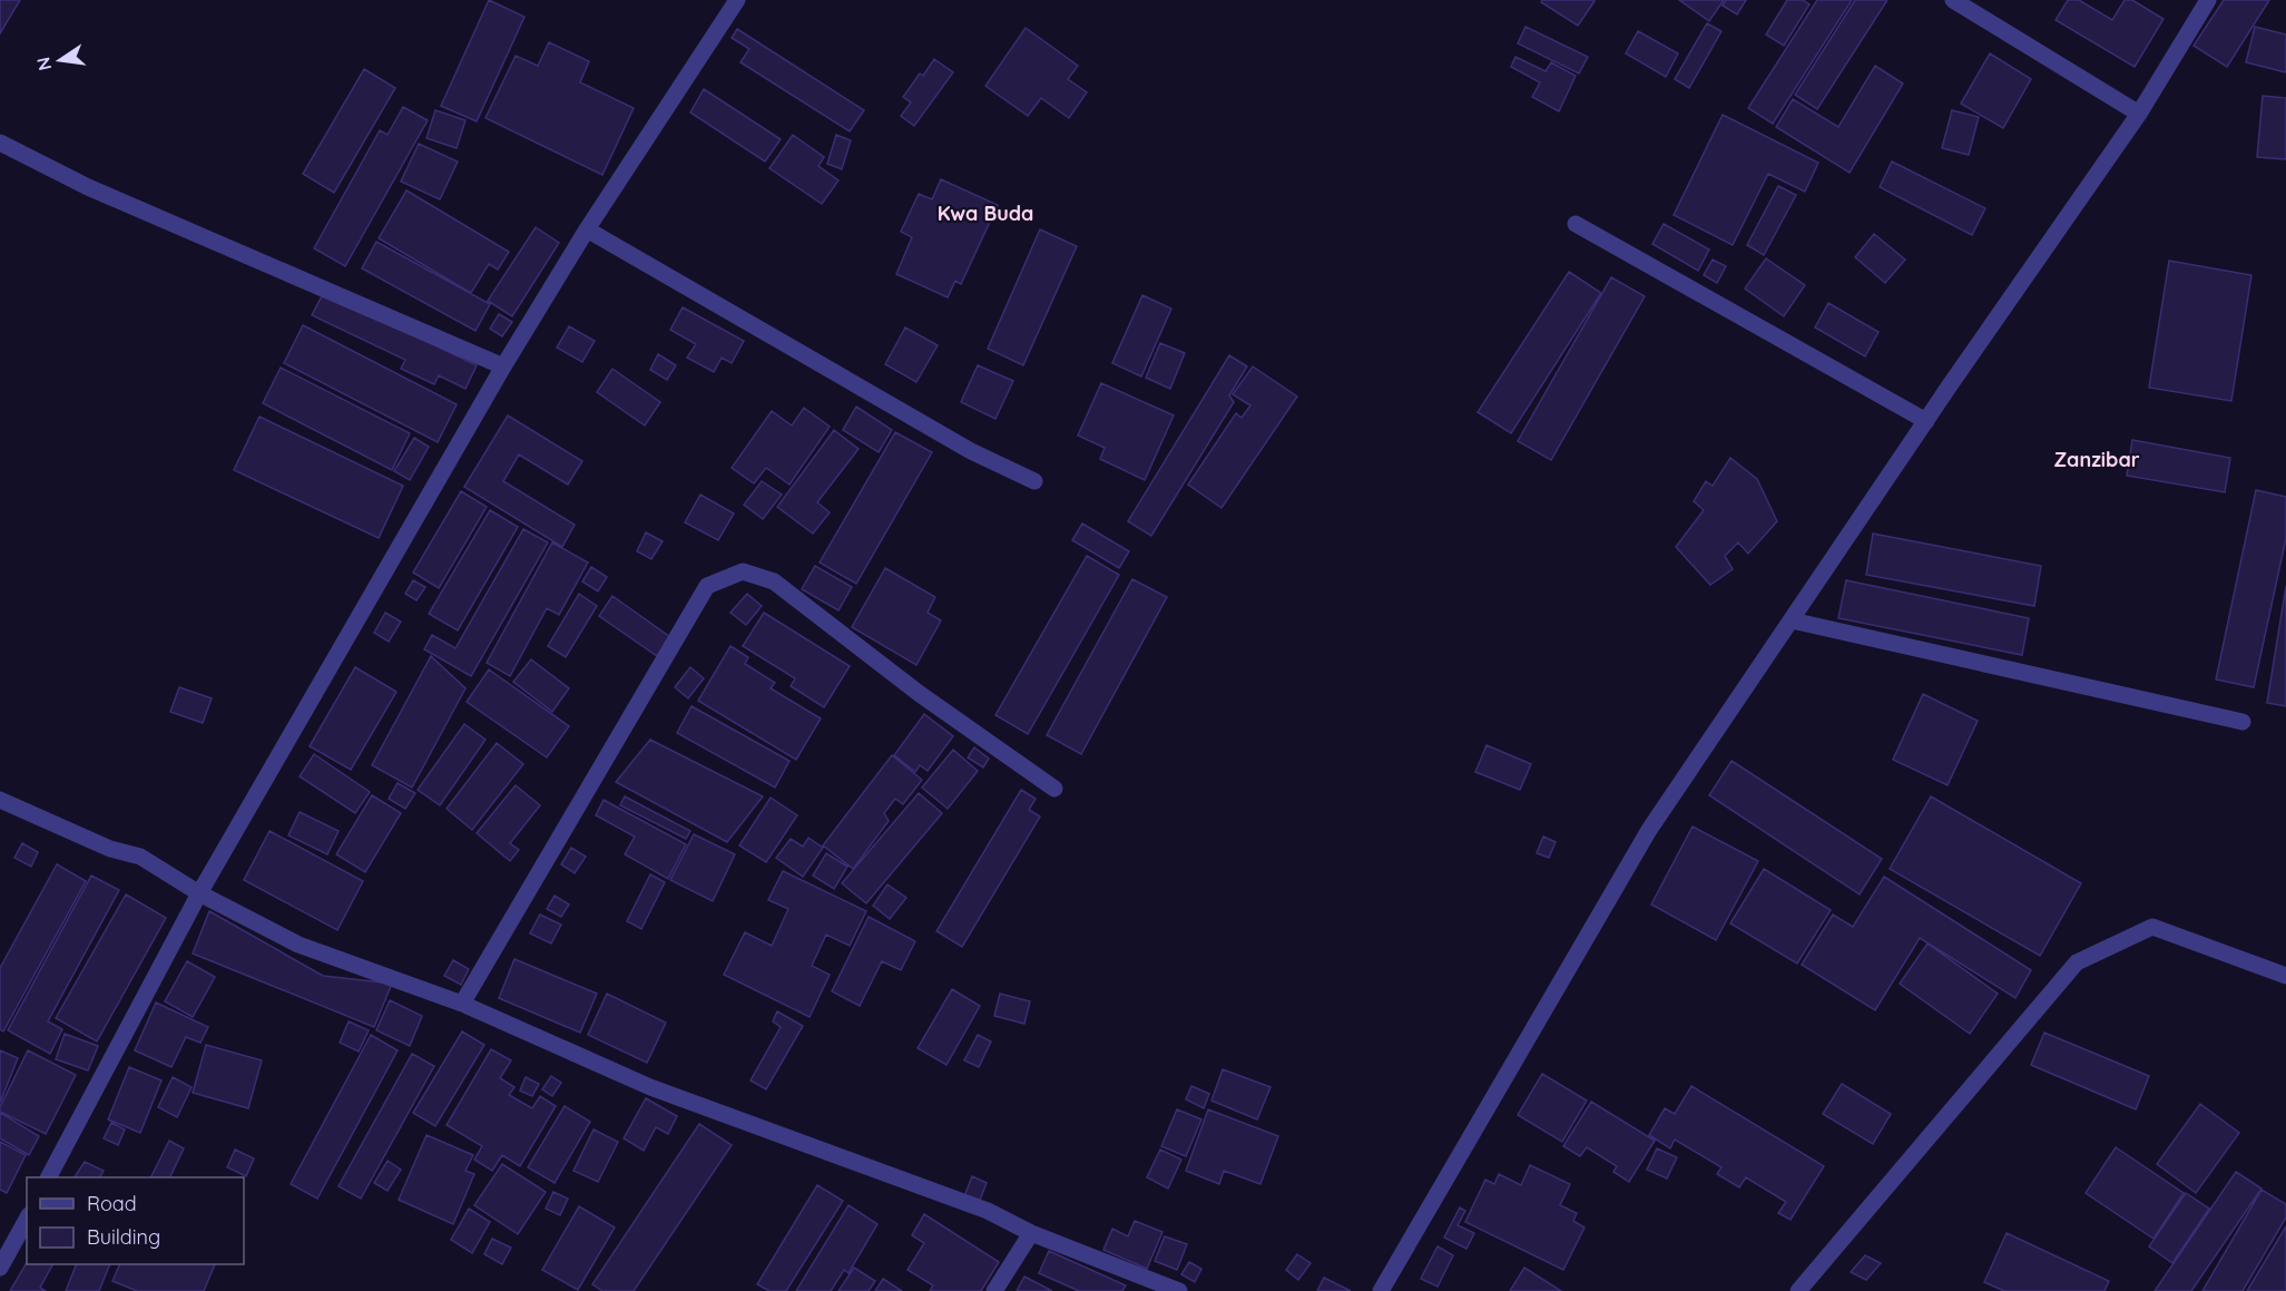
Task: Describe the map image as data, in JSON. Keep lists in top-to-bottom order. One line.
{"districts":["Kwa Buda","Zanzibar"],"legend":["Road","Building"],"north":"left"}
